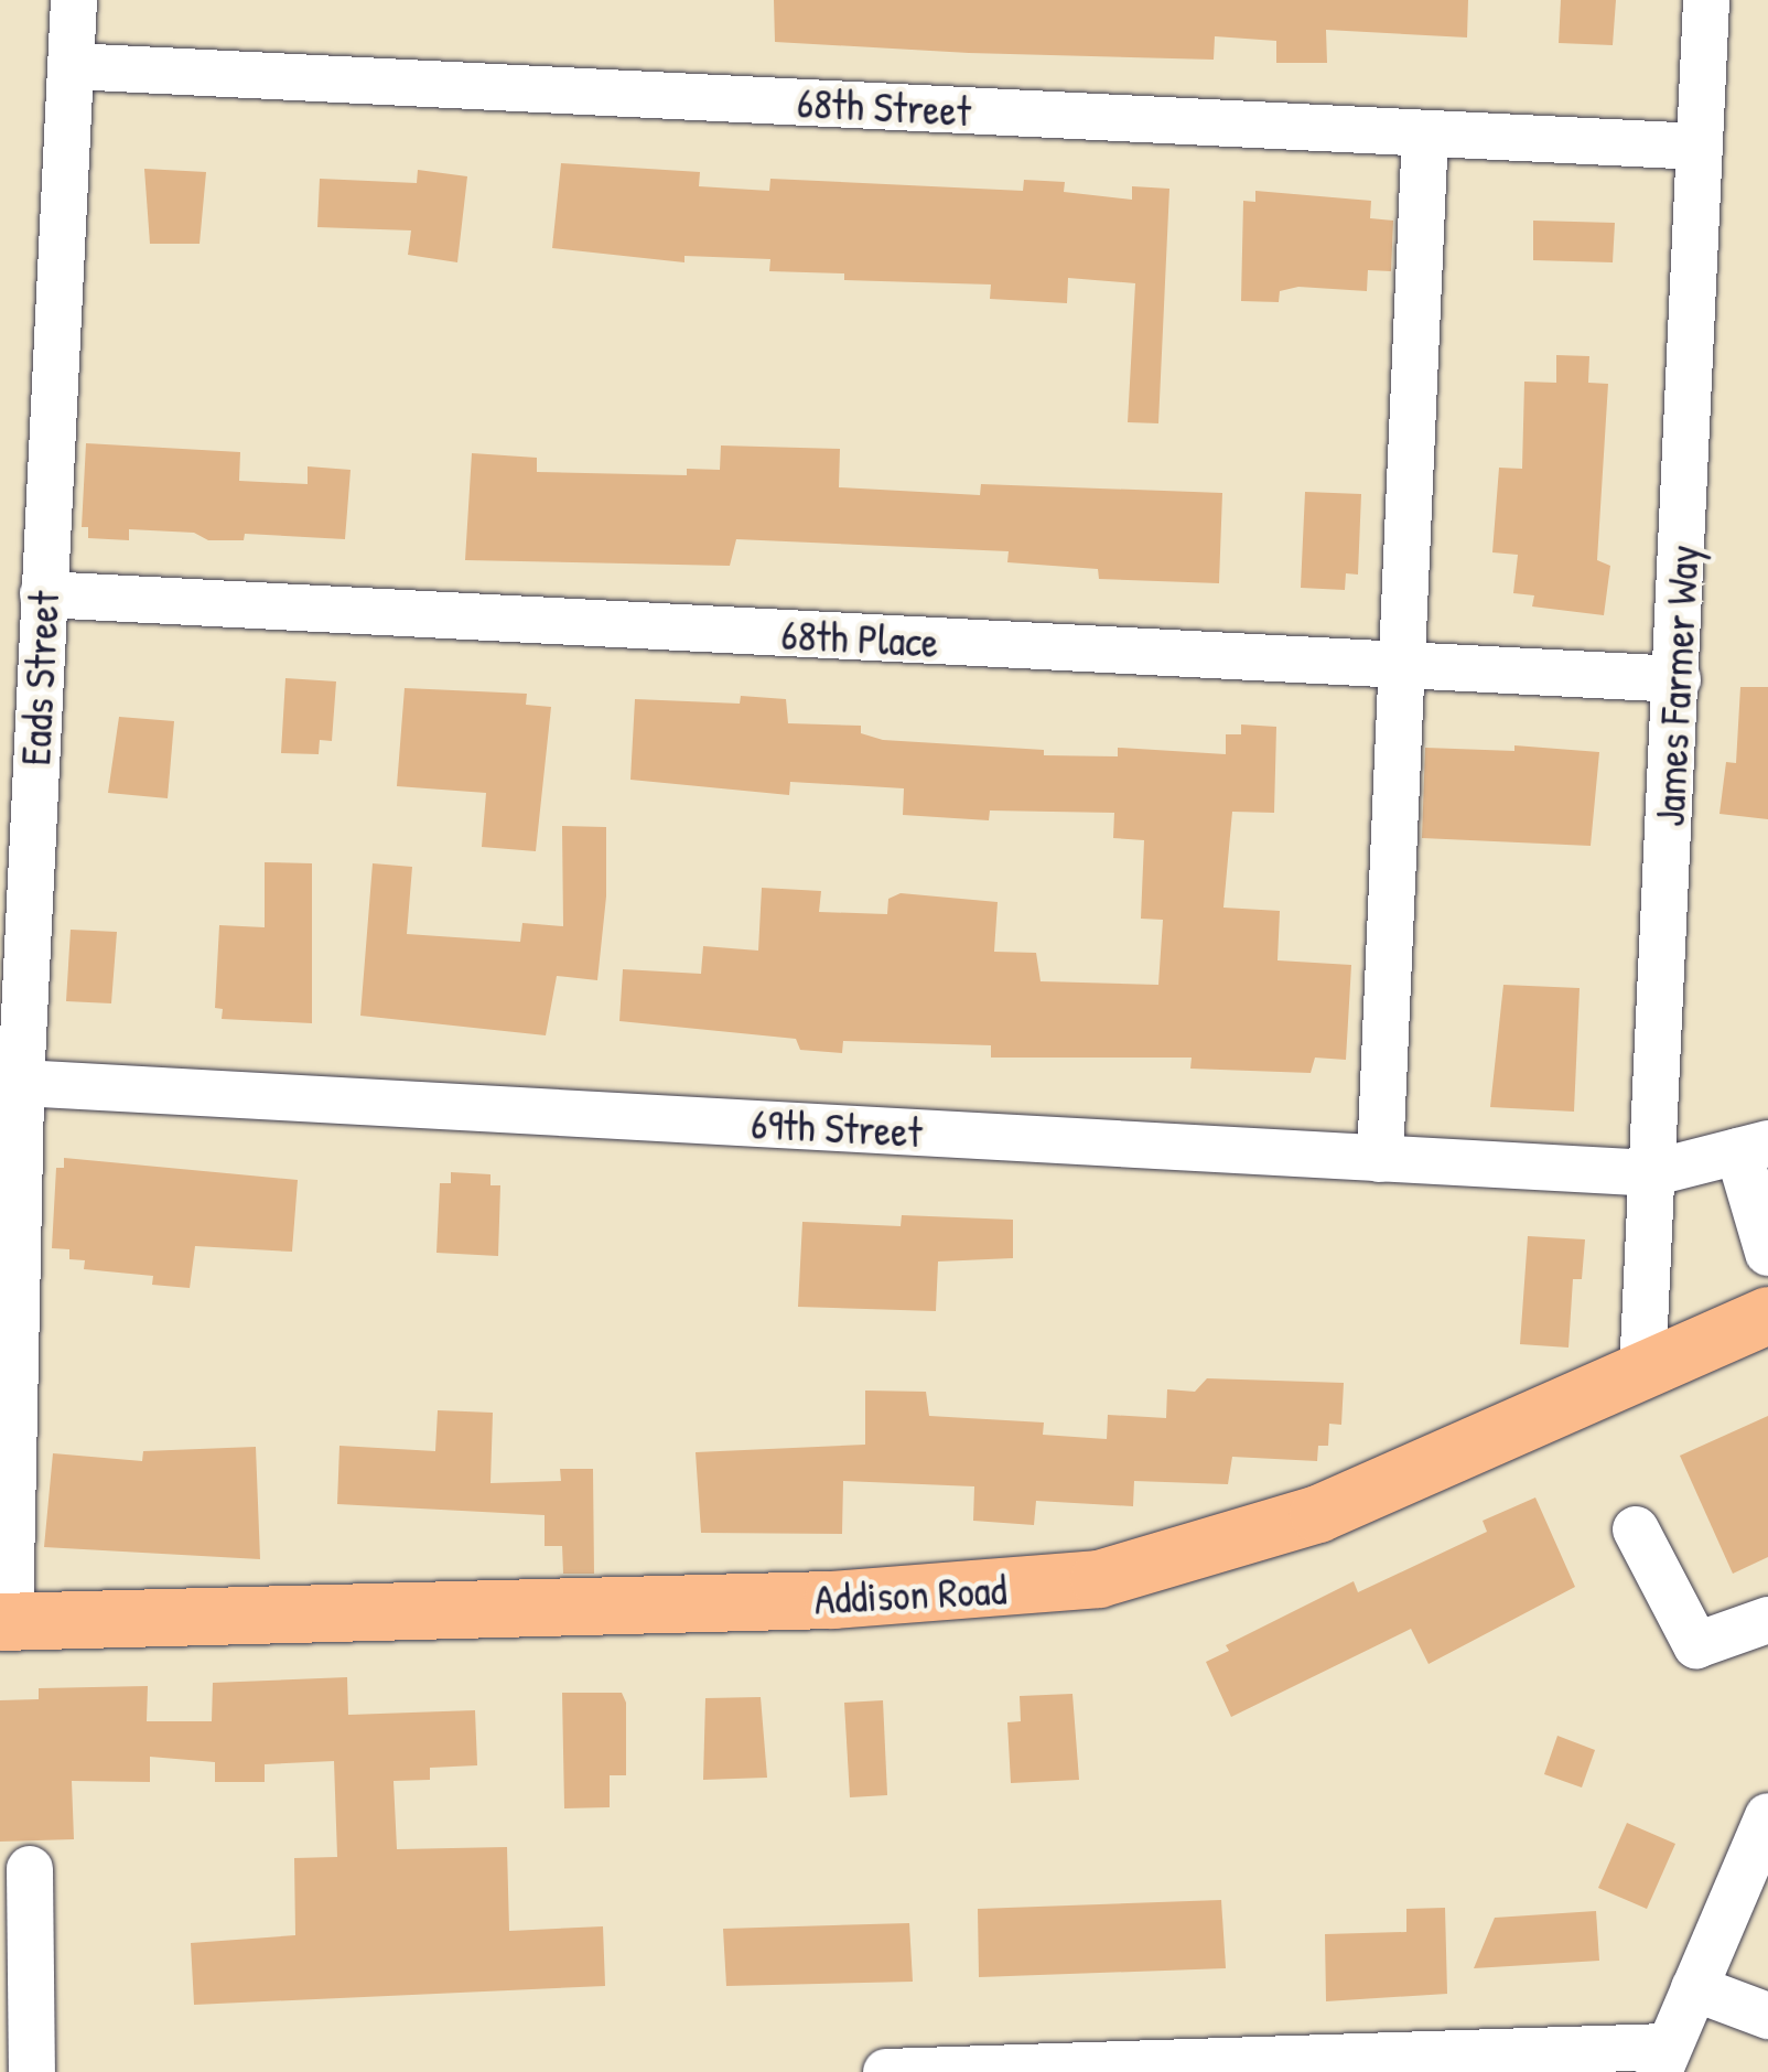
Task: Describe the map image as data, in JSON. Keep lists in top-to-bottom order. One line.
{"streets":{"main road":["Addison Road"],"street":["68th Street","68th Place","Eads Street","James Farmer Way","69th Street"]},"crossings":[["68th Street","Eads Street"],["68th Street","James Farmer Way"],["68th Place","Eads Street"],["68th Place","James Farmer Way"],["Eads Street","69th Street"],["Eads Street","Addison Road"],["James Farmer Way","69th Street"],["James Farmer Way","Addison Road"]]}
